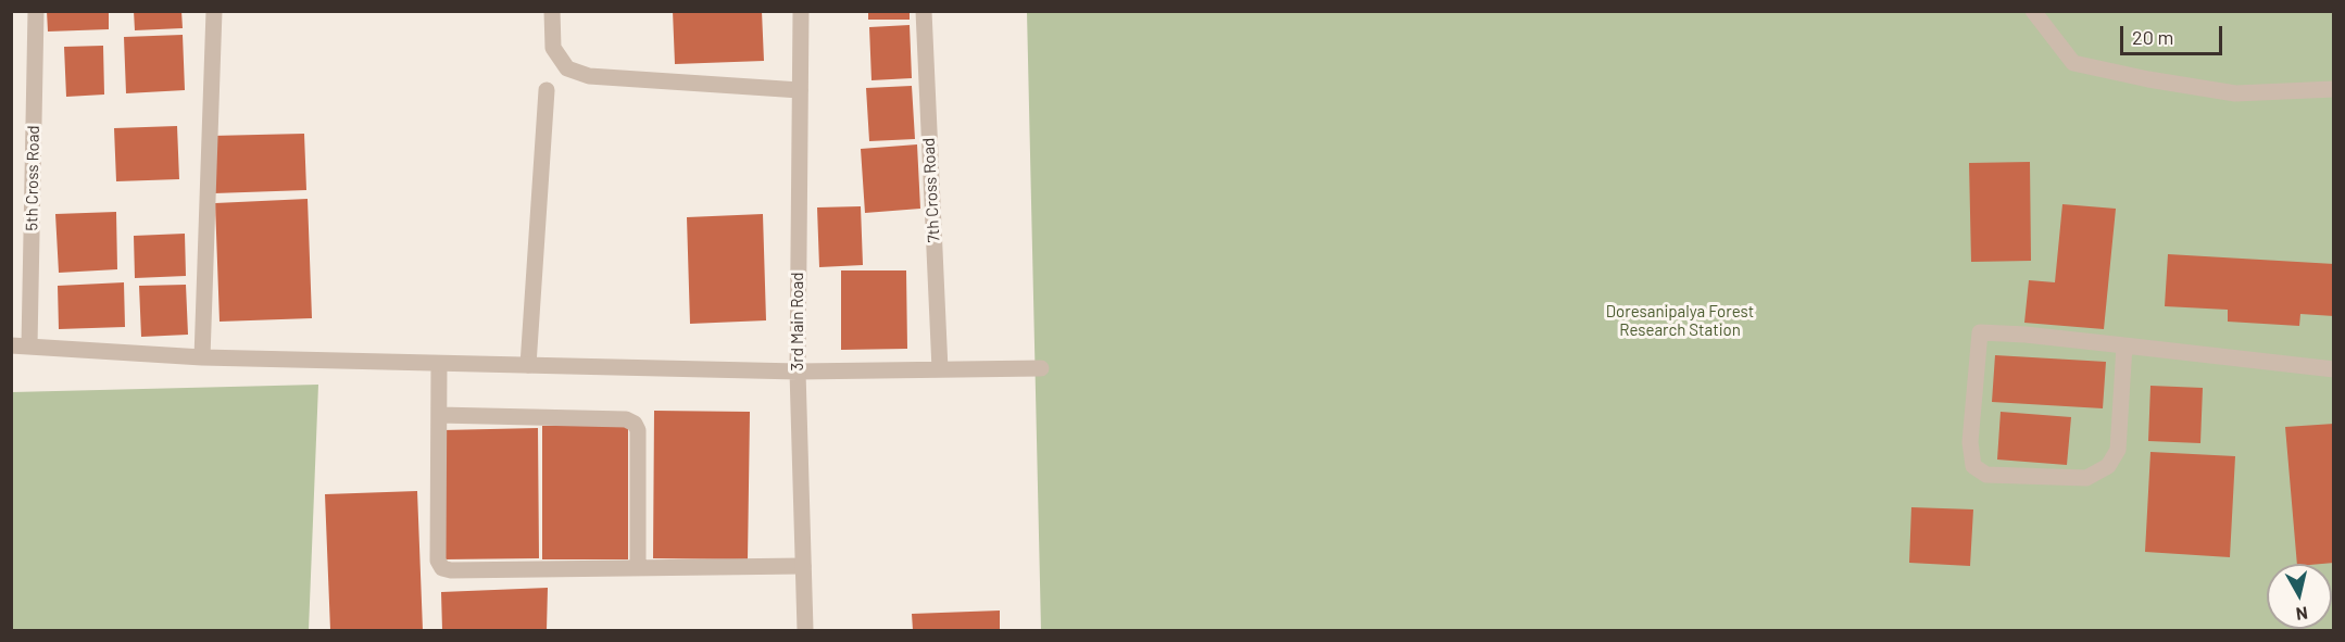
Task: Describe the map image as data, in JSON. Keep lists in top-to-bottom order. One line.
{"streets":{"street":["5th Cross Road","7th Cross Road","3rd Main Road"]},"parks":["Doresanipalya Forest Research Station"],"scale_bar":"20 m","north":"bottom"}
